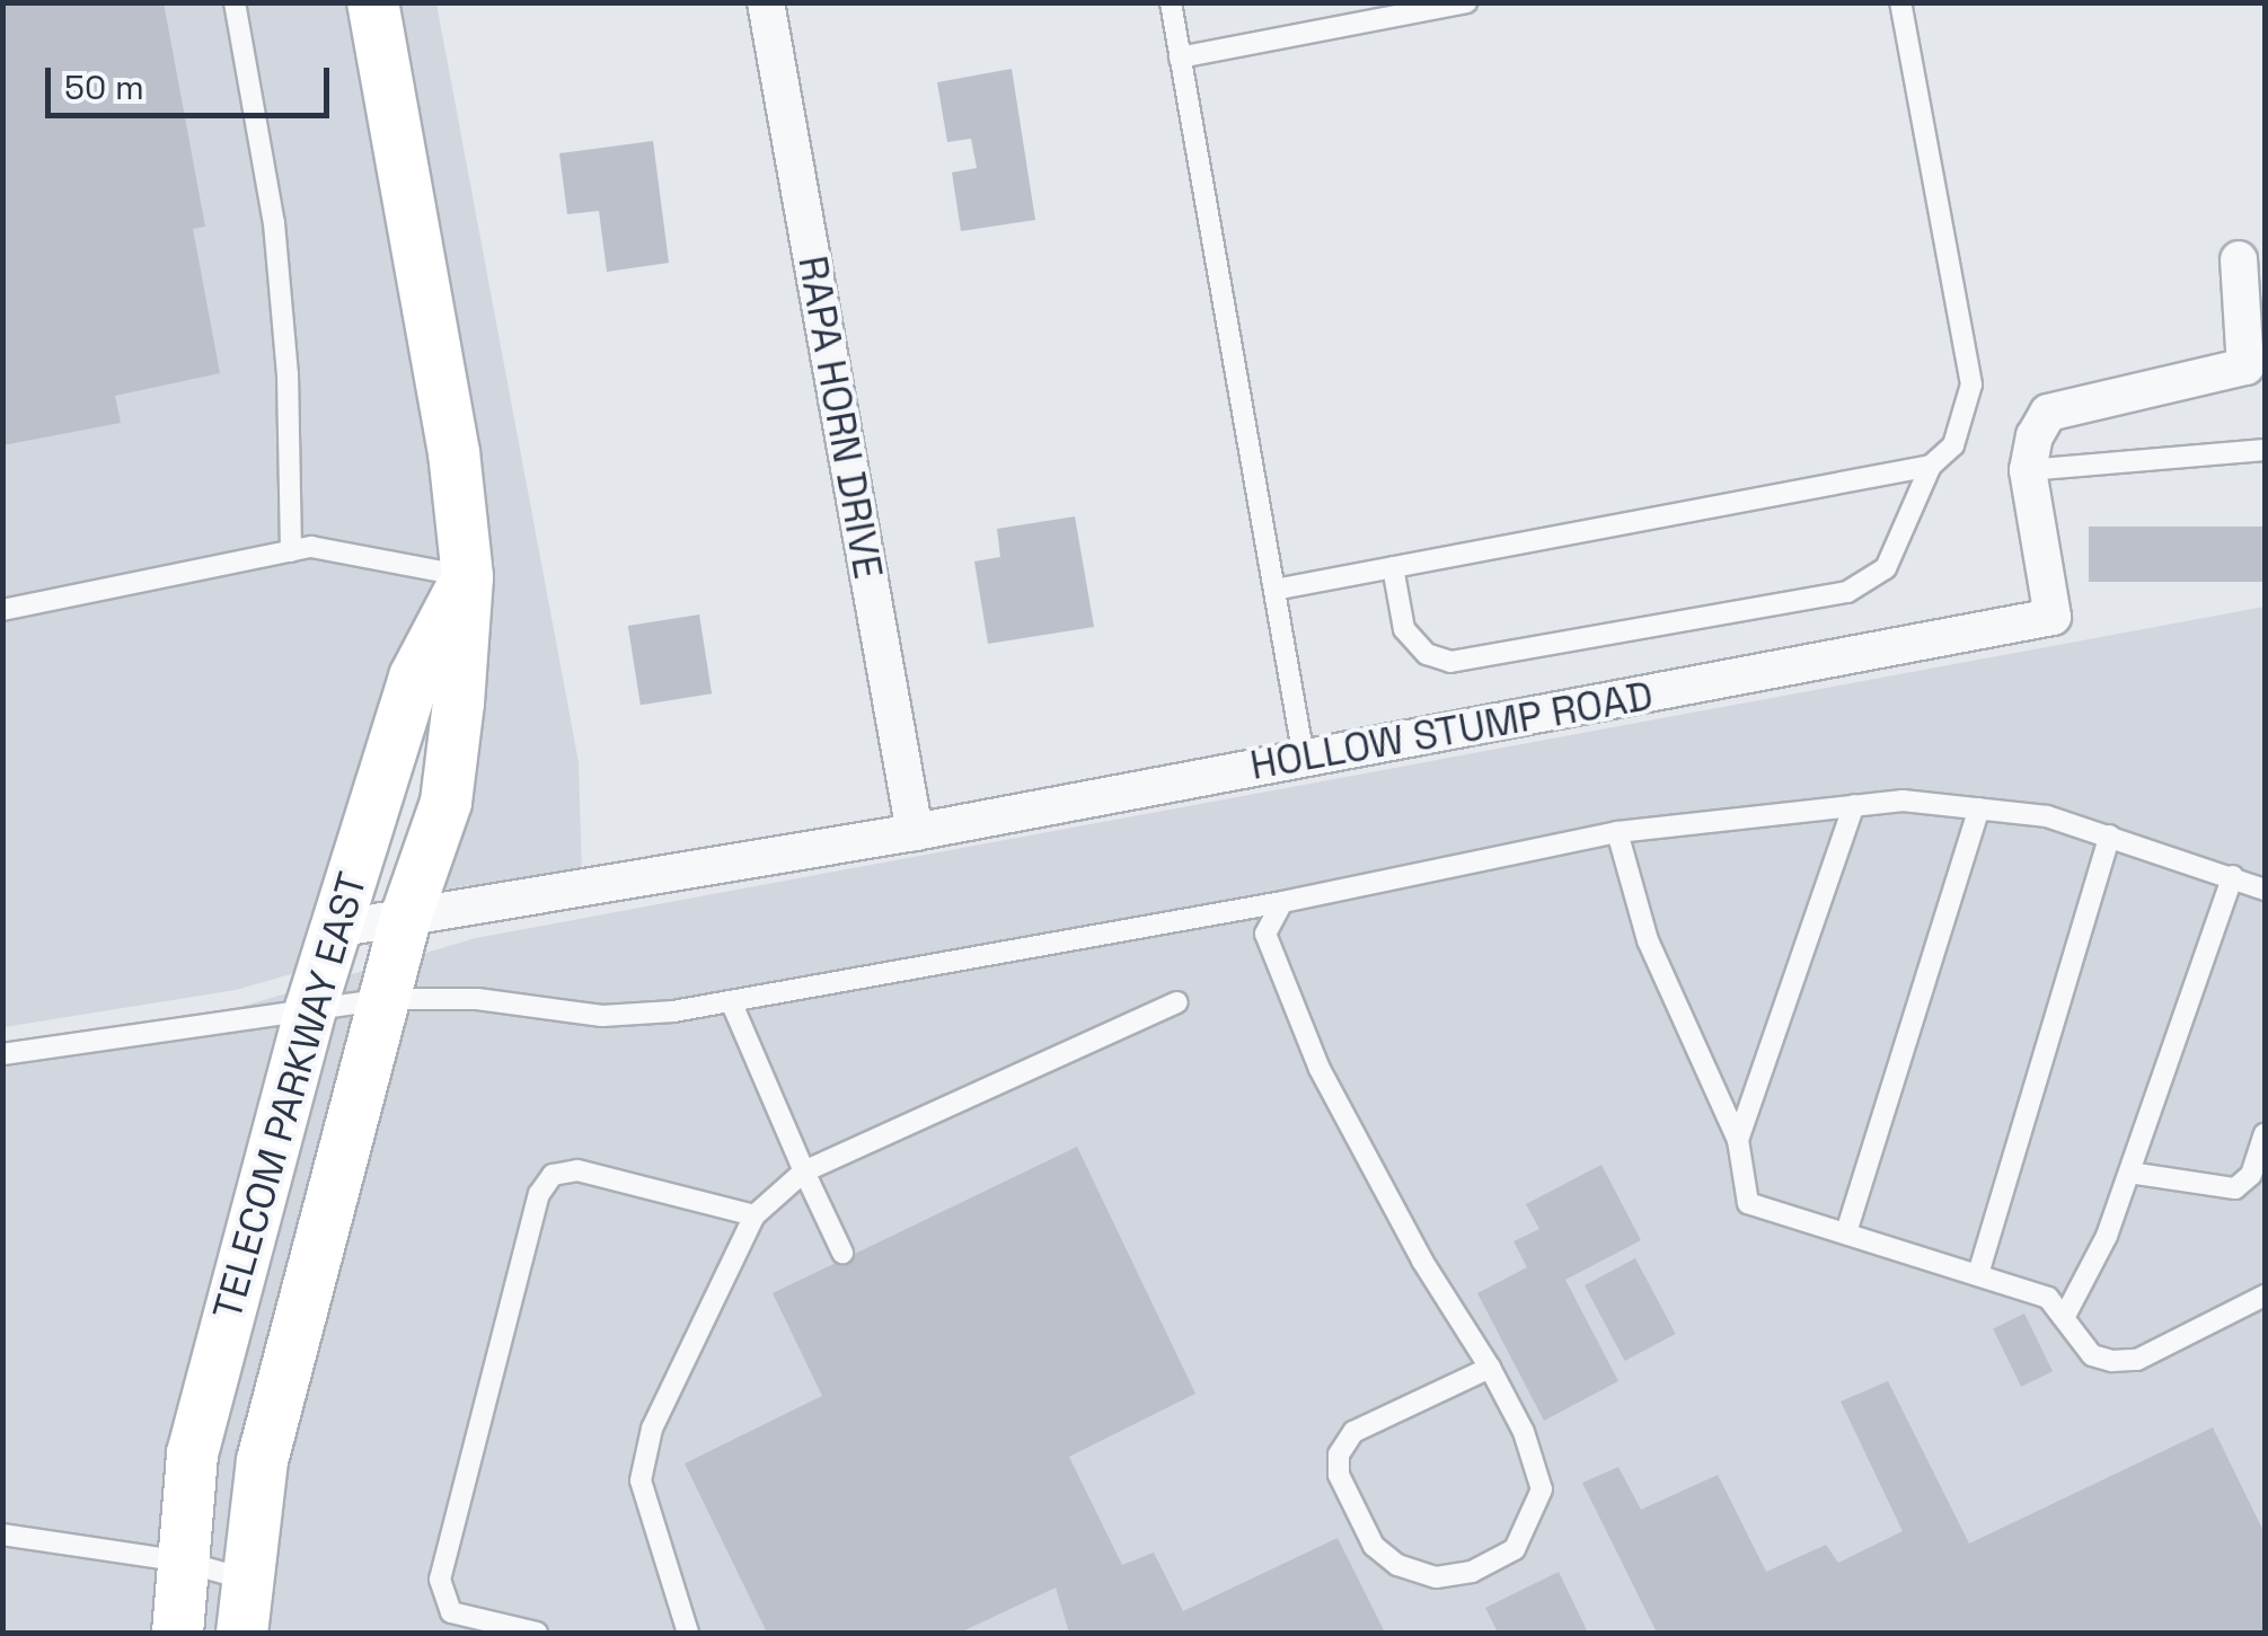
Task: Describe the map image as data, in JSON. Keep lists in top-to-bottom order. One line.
{"streets":{"street":["RAPA HORN DRIVE","HOLLOW STUMP ROAD","TELECOM PARKWAY EAST"]},"crossings":[["RAPA HORN DRIVE","HOLLOW STUMP ROAD"],["HOLLOW STUMP ROAD","TELECOM PARKWAY EAST"]],"scale_bar":"50 m"}
